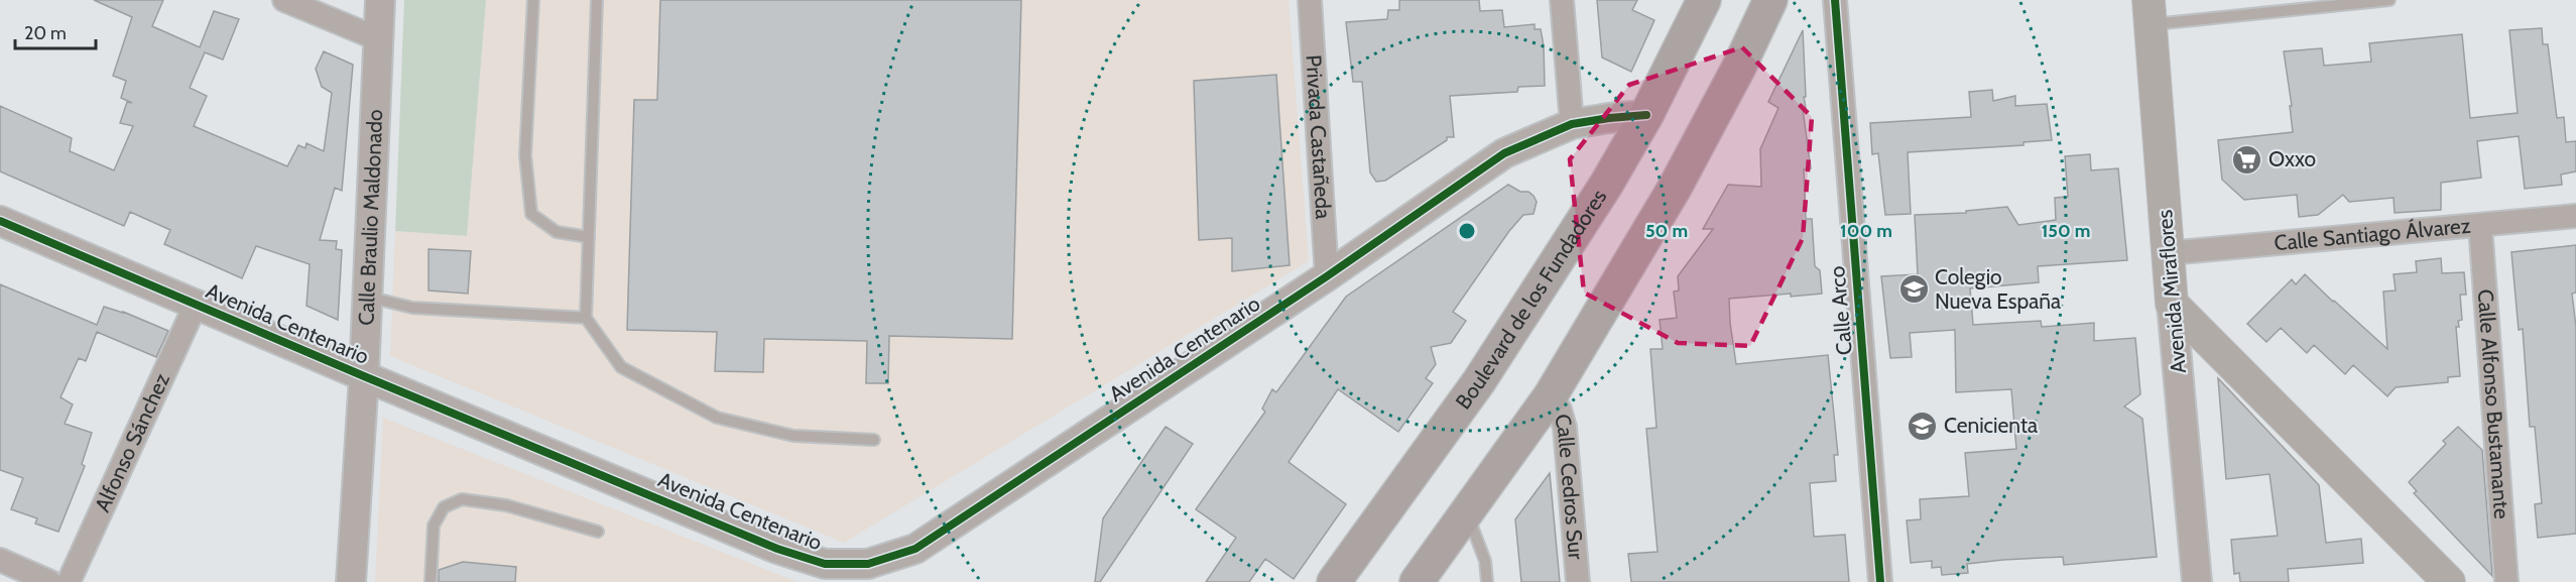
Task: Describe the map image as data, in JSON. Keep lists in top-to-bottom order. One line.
{"streets":{"main road":["Avenida Miraflores","Boulevard de los Fundadores"],"street":["Privada Castañeda","Calle Braulio Maldonado","Calle Santiago Álvarez","Calle Arco","Avenida Centenario","Calle Alfonso Bustamante","Alfonso Sánchez","Calle Cedros Sur"]},"crossings":[["Privada Castañeda","Avenida Centenario"],["Calle Braulio Maldonado","Avenida Centenario"],["Calle Santiago Álvarez","Avenida Miraflores"],["Calle Santiago Álvarez","Calle Alfonso Bustamante"],["Boulevard de los Fundadores","Avenida Centenario"],["Avenida Centenario","Alfonso Sánchez"]],"places":{"supermarket":["Oxxo"],"school or university":["Colegio Nueva España","Cenicienta"]},"scale_bar":"20 m","rings":["50 m","100 m","150 m"]}
